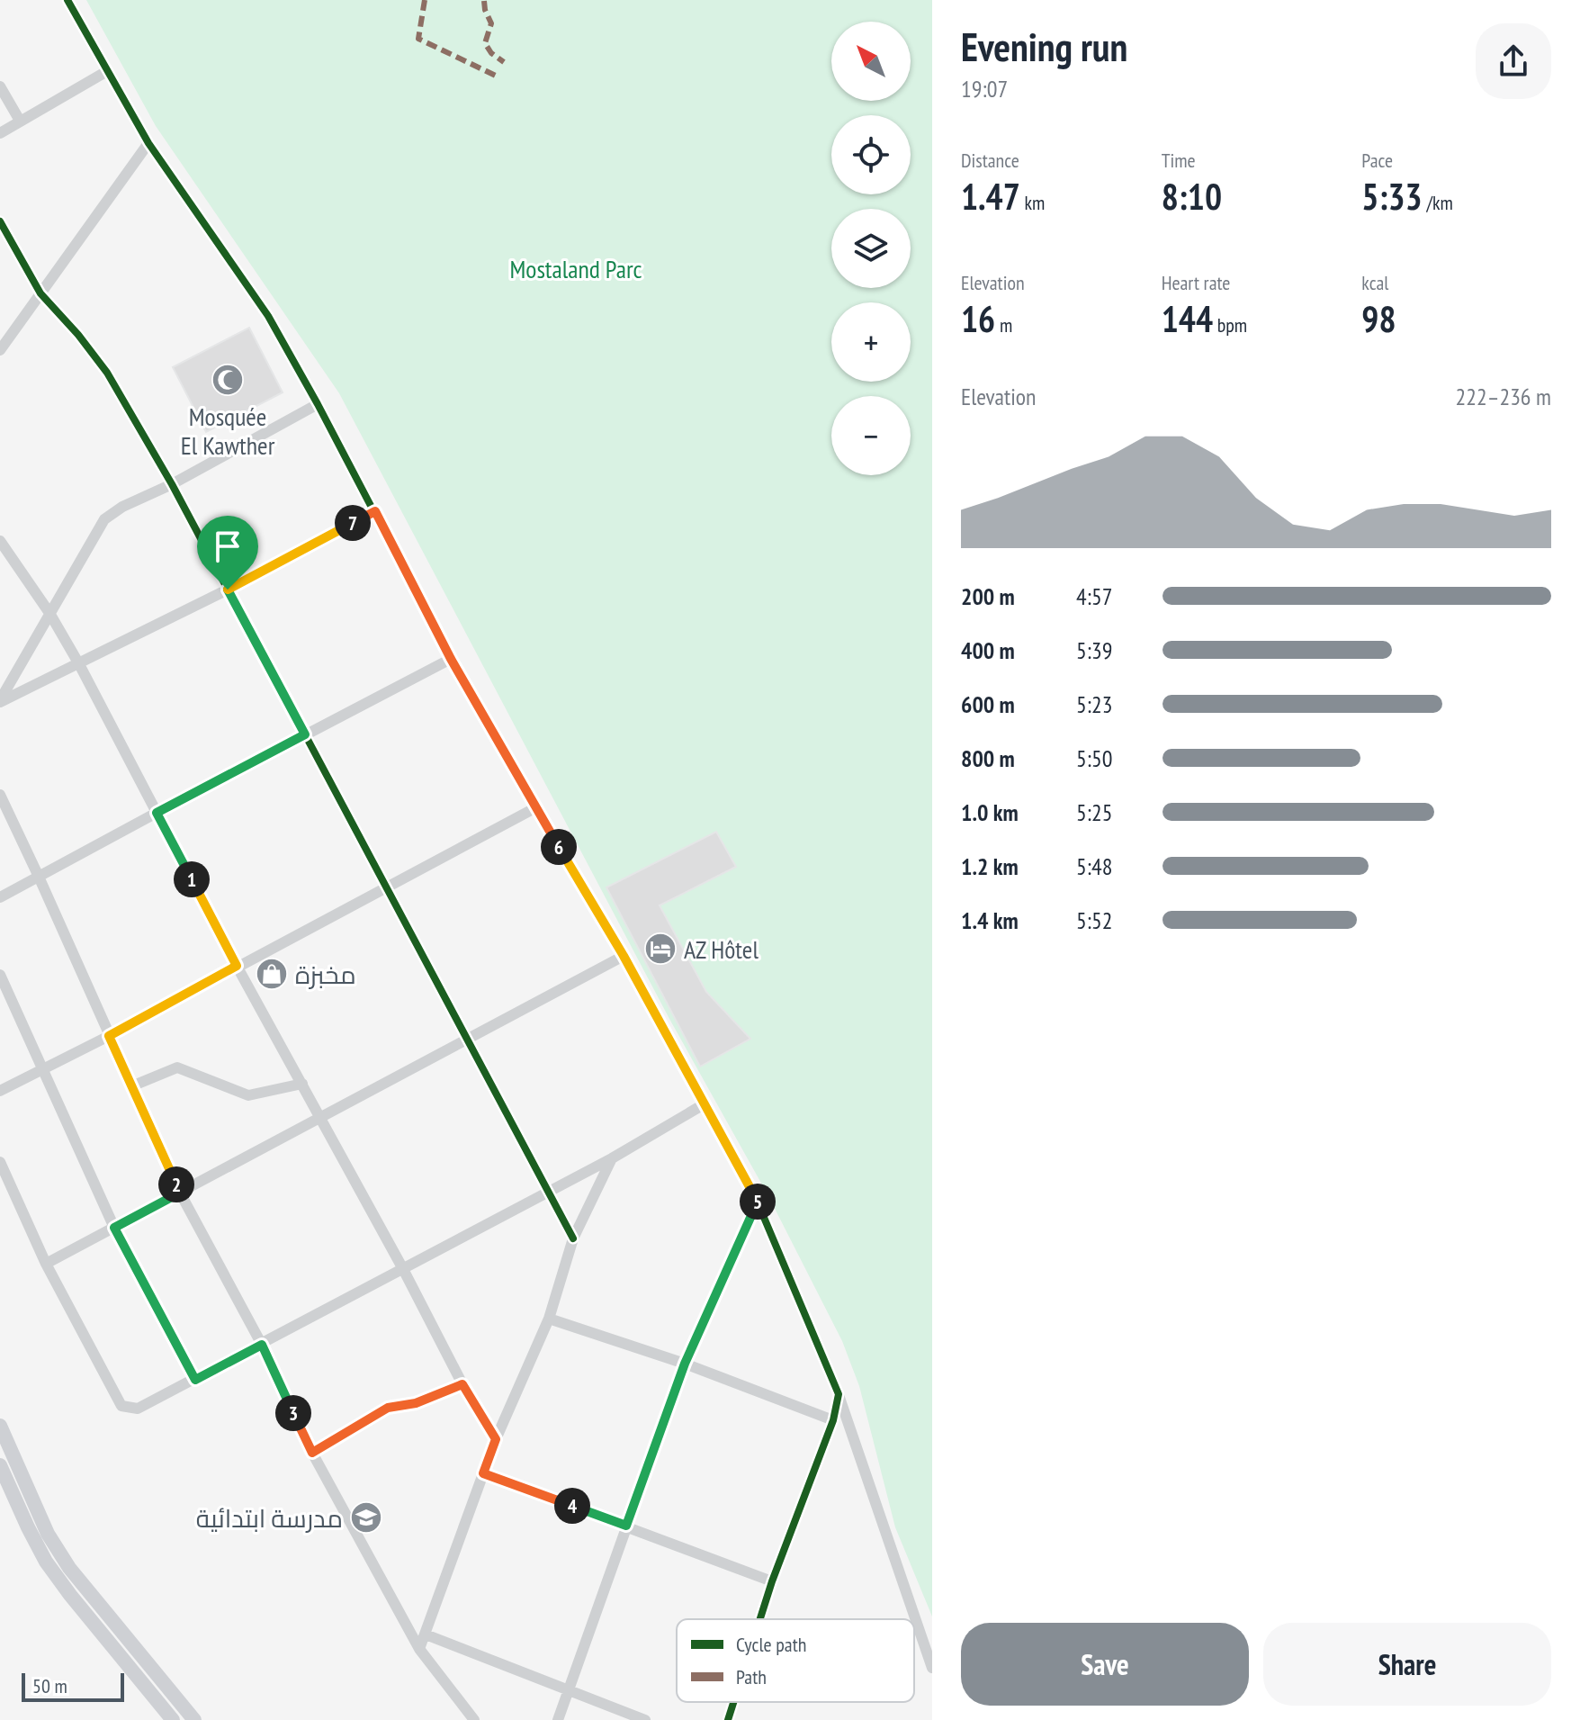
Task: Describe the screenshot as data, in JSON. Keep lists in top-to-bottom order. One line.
{"parks":["Mostaland Parc"],"places":{"mosque":["Mosquée El Kawther"],"hotel":["AZ Hôtel"],"shop":["مخبزة"],"school or university":["مدرسة ابتدائية"]},"legend":["Cycle path","Path"],"scale_bar":"50 m","north":"top left","page":{"heading":["Evening run","19:07"],"map_buttons":["+","−"],"stats":[["Distance","1.47 km"],["Time","8:10"],["Pace","5:33 /km"],["Elevation","16 m"],["Heart rate","144 bpm"],["kcal","98"]],"chart":["Elevation","222–236 m"],"pins":["7","6","1","2","5","3","4"],"list":[{"name":"200 m","note":"4:57"},{"name":"400 m","note":"5:39"},{"name":"600 m","note":"5:23"},{"name":"800 m","note":"5:50"},{"name":"1.0 km","note":"5:25"},{"name":"1.2 km","note":"5:48"},{"name":"1.4 km","note":"5:52"}],"buttons":["Save","Share"],"scale":"50 m"}}
